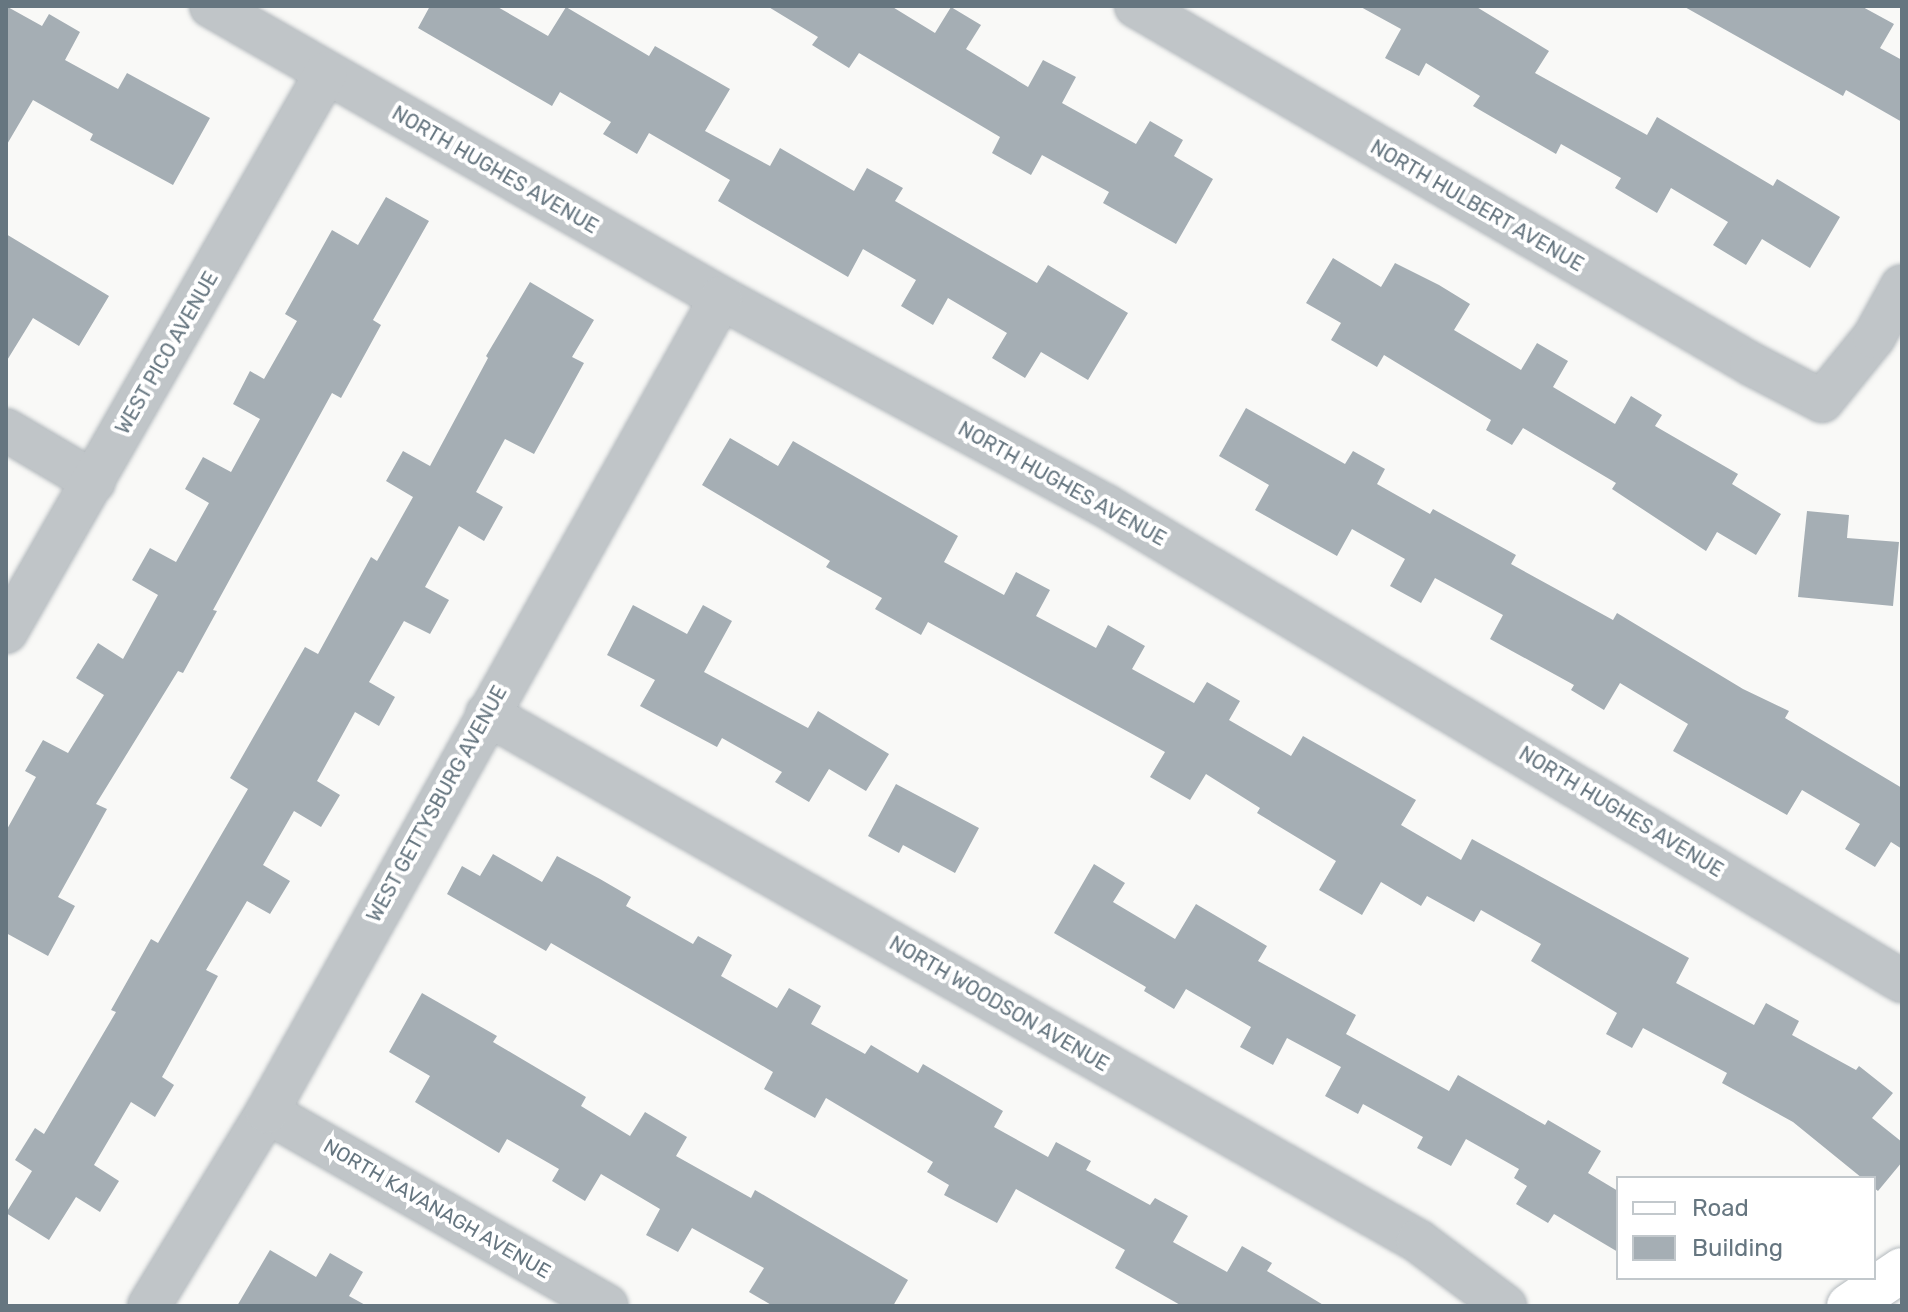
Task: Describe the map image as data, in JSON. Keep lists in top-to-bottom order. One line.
{"streets":{"street":["NORTH HUGHES AVENUE","NORTH HULBERT AVENUE","WEST PICO AVENUE","WEST GETTYSBURG AVENUE","NORTH WOODSON AVENUE","NORTH KAVANAGH AVENUE"]},"crossings":[["NORTH HUGHES AVENUE","WEST PICO AVENUE"],["NORTH HUGHES AVENUE","WEST GETTYSBURG AVENUE"],["WEST GETTYSBURG AVENUE","NORTH WOODSON AVENUE"],["WEST GETTYSBURG AVENUE","NORTH KAVANAGH AVENUE"]],"legend":["Road","Building"]}
